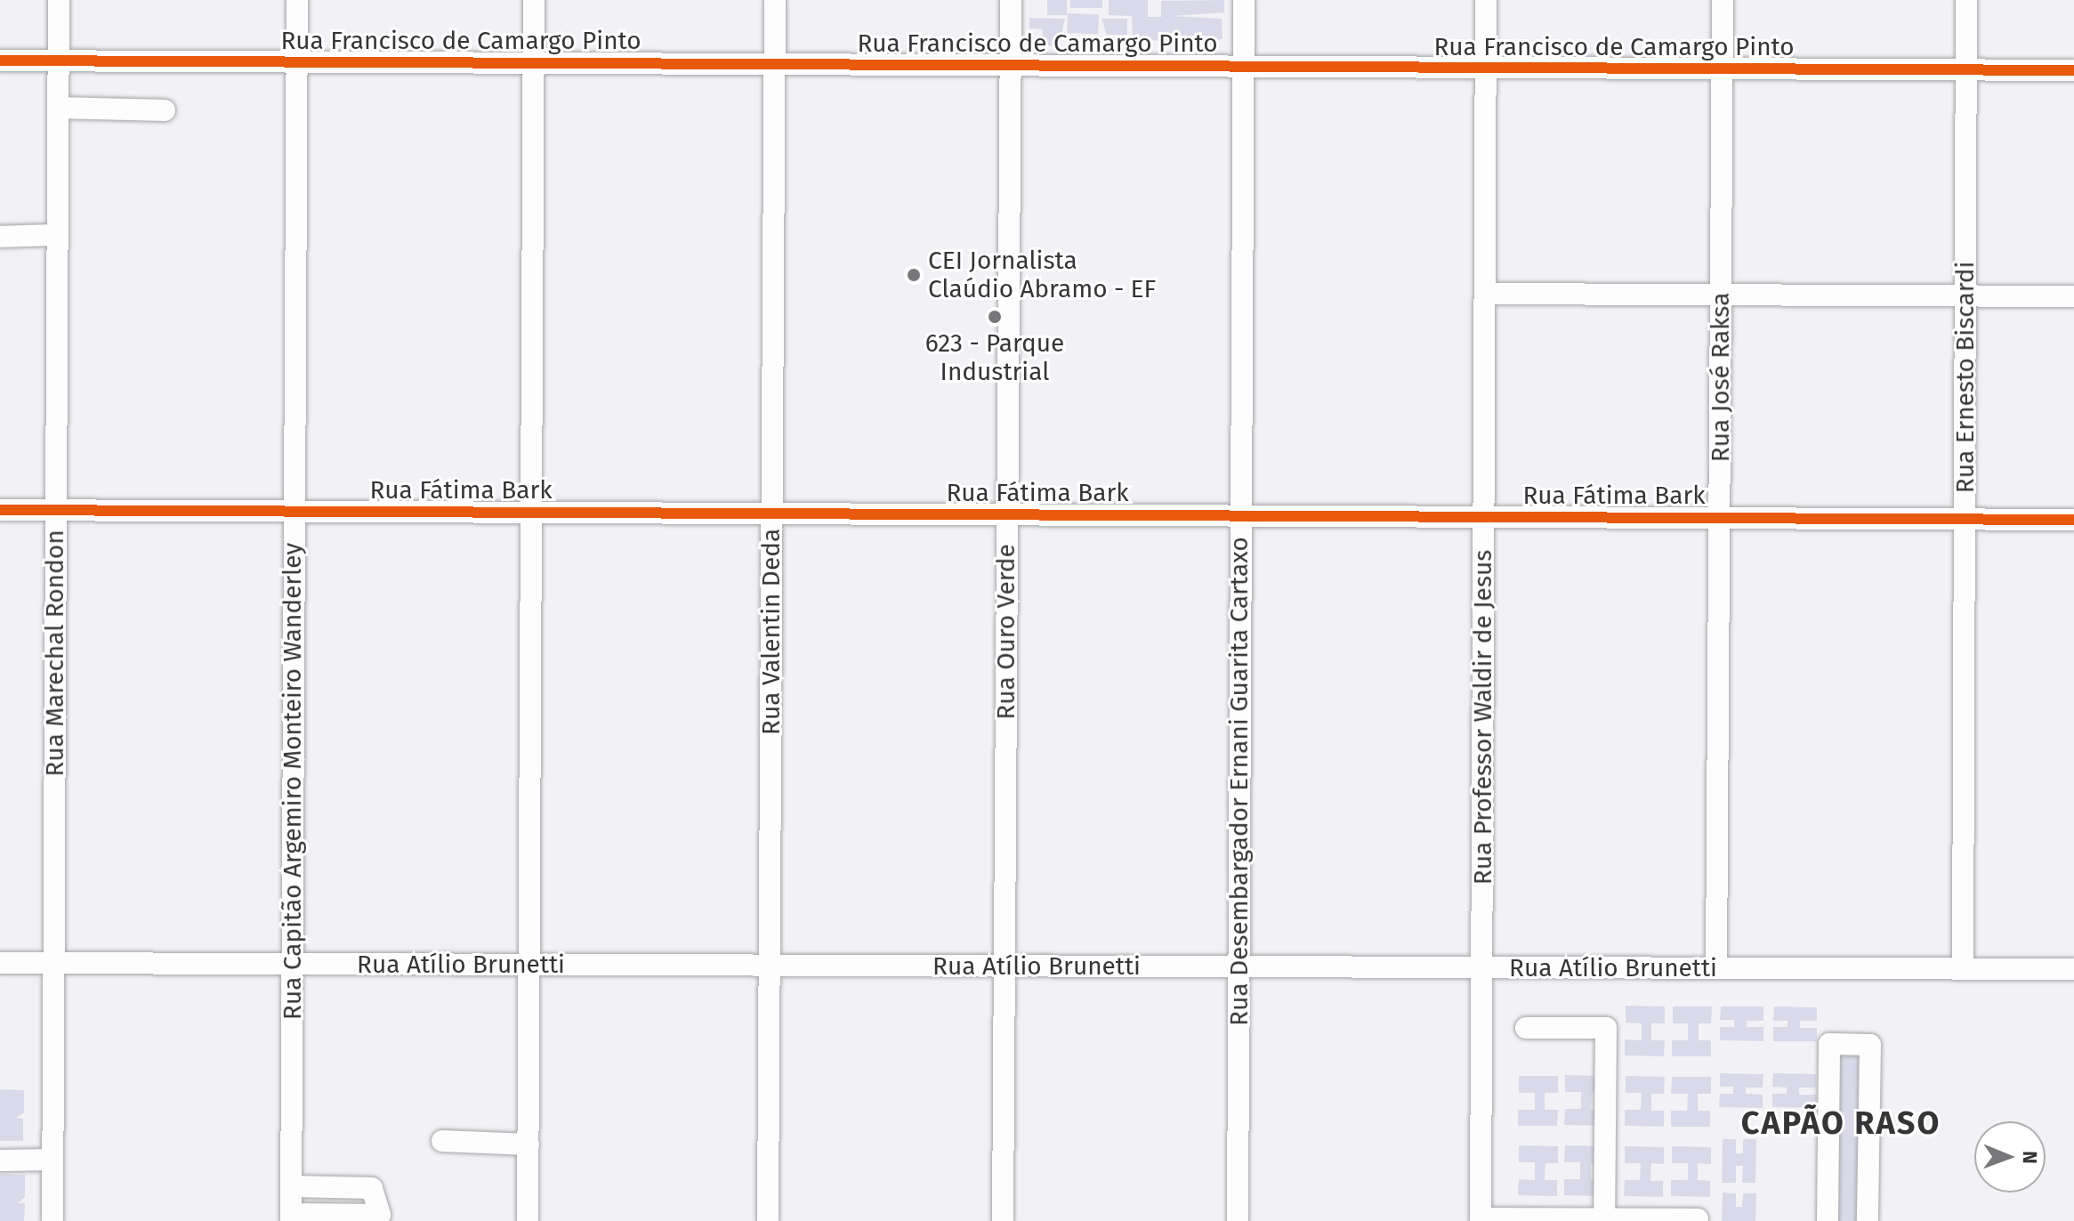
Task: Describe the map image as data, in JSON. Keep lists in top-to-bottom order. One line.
{"streets":{"street":["Rua Francisco de Camargo Pinto","Rua José Raksa","Rua Ernesto Biscardi","Rua Fátima Bark","Rua Valentin Deda","Rua Ouro Verde","Rua Marechal Rondon","Rua Professor Waldir de Jesus","Rua Capitão Argemiro Monteiro Wanderley","Rua Desembargador Ernani Guarita Cartaxo","Rua Atílio Brunetti"]},"crossings":[["Rua Francisco de Camargo Pinto","Rua José Raksa"],["Rua Francisco de Camargo Pinto","Rua Ernesto Biscardi"],["Rua Francisco de Camargo Pinto","Rua Valentin Deda"],["Rua Francisco de Camargo Pinto","Rua Ouro Verde"],["Rua Francisco de Camargo Pinto","Rua Marechal Rondon"],["Rua Francisco de Camargo Pinto","Rua Professor Waldir de Jesus"],["Rua Francisco de Camargo Pinto","Rua Capitão Argemiro Monteiro Wanderley"],["Rua Francisco de Camargo Pinto","Rua Desembargador Ernani Guarita Cartaxo"],["Rua José Raksa","Rua Fátima Bark"],["Rua José Raksa","Rua Atílio Brunetti"],["Rua Ernesto Biscardi","Rua Fátima Bark"],["Rua Ernesto Biscardi","Rua Atílio Brunetti"],["Rua Fátima Bark","Rua Valentin Deda"],["Rua Fátima Bark","Rua Ouro Verde"],["Rua Fátima Bark","Rua Marechal Rondon"],["Rua Fátima Bark","Rua Professor Waldir de Jesus"],["Rua Fátima Bark","Rua Capitão Argemiro Monteiro Wanderley"],["Rua Fátima Bark","Rua Desembargador Ernani Guarita Cartaxo"],["Rua Valentin Deda","Rua Atílio Brunetti"],["Rua Ouro Verde","Rua Atílio Brunetti"],["Rua Marechal Rondon","Rua Atílio Brunetti"],["Rua Professor Waldir de Jesus","Rua Atílio Brunetti"],["Rua Capitão Argemiro Monteiro Wanderley","Rua Atílio Brunetti"],["Rua Desembargador Ernani Guarita Cartaxo","Rua Atílio Brunetti"]],"districts":["CAPÃO RASO"],"places":["CEI Jornalista Claúdio Abramo - EF","623 - Parque Industrial"],"north":"right"}
